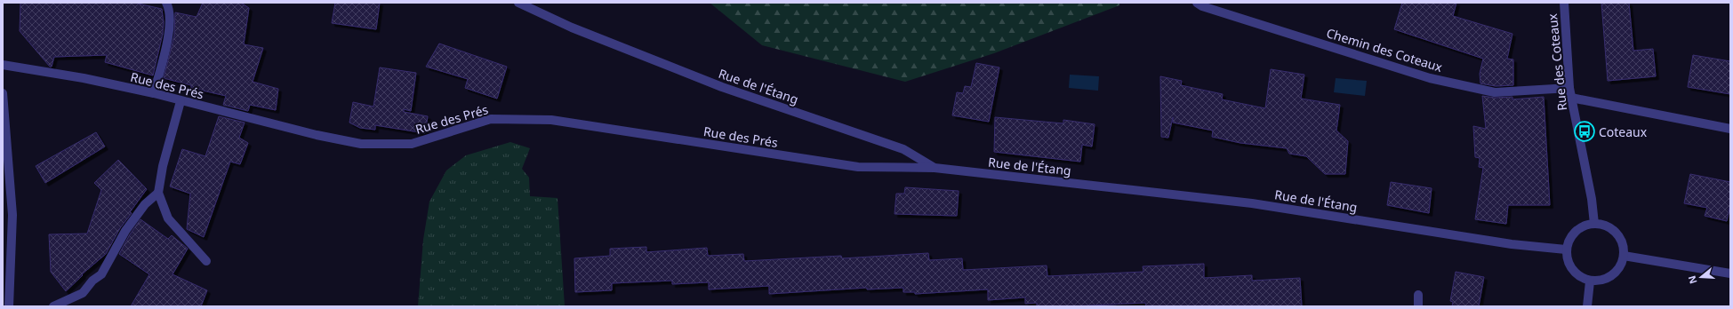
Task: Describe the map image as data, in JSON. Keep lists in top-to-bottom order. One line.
{"streets":{"street":["Chemin des Coteaux","Rue des Coteaux","Rue des Prés","Rue de l'Étang"]},"crossings":[["Chemin des Coteaux","Rue des Coteaux"],["Rue des Coteaux","Rue de l'Étang"],["Rue des Prés","Rue de l'Étang"]],"places":{"bus stop":["Coteaux"]},"north":"left"}
